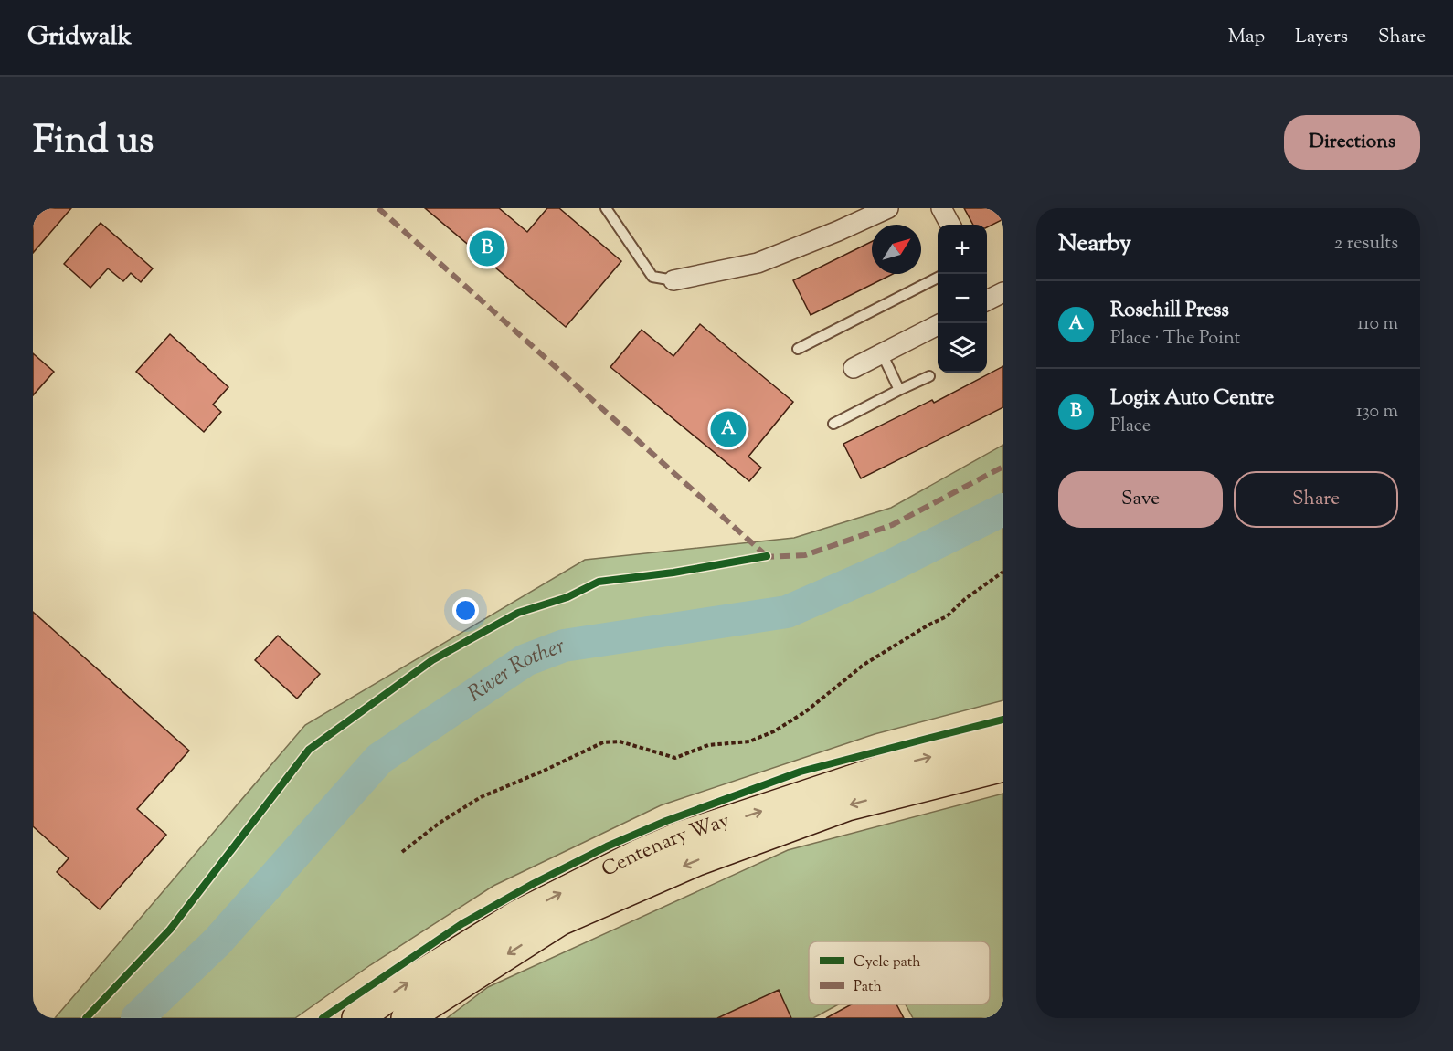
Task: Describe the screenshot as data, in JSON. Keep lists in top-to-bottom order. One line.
{"streets":{"main road":["Centenary Way"]},"water":["River Rother"],"legend":["Cycle path","Path"],"north":"top right","page":{"header":"Gridwalk","nav":["Map","Layers","Share"],"title":"Find us","buttons":["Directions",["Save","Share"]],"heading":["Nearby","2 results"],"map_buttons":["+","−"],"pins":["B","A"],"list":[{"mark":"A","name":"Rosehill Press","note":"Place · The Point","value":"110 m"},{"mark":"B","name":"Logix Auto Centre","note":"Place","value":"130 m"}]}}
